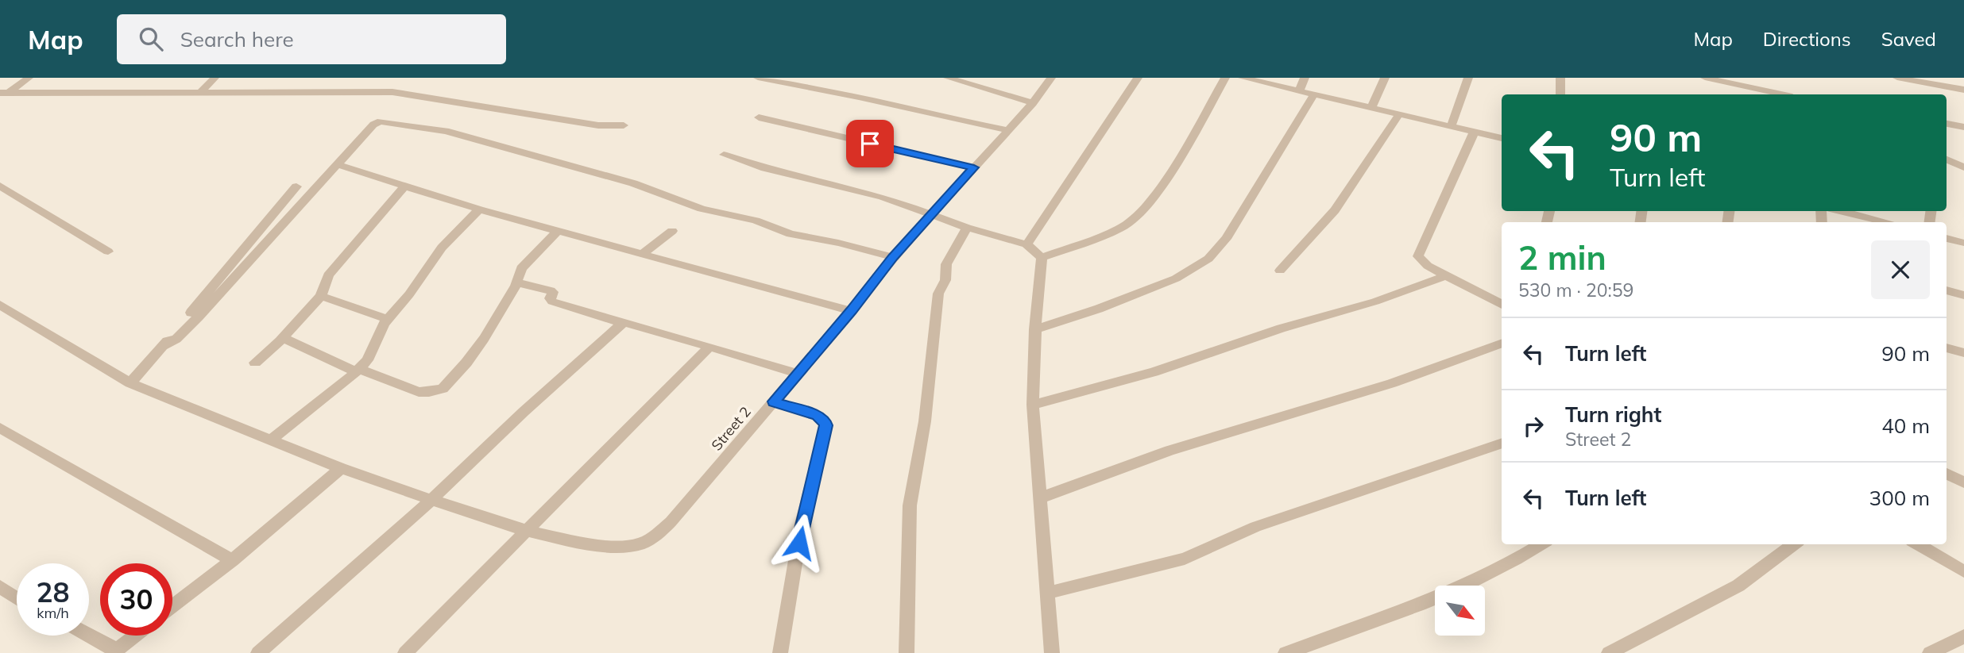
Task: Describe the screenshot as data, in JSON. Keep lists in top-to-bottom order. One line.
{"streets":{"street":["Street 2"]},"north":"bottom right","page":{"header":"Map","search":"Search here","nav":["Map","Directions","Saved"],"turn":["90 m","Turn left"],"heading":["2 min","530 m · 20:59"],"list":[{"name":"Turn left","value":"90 m"},{"name":"Turn right","note":"Street 2","value":"40 m"},{"name":"Turn left","value":"300 m"}],"speed":"28 km/h","limit":"30"}}
